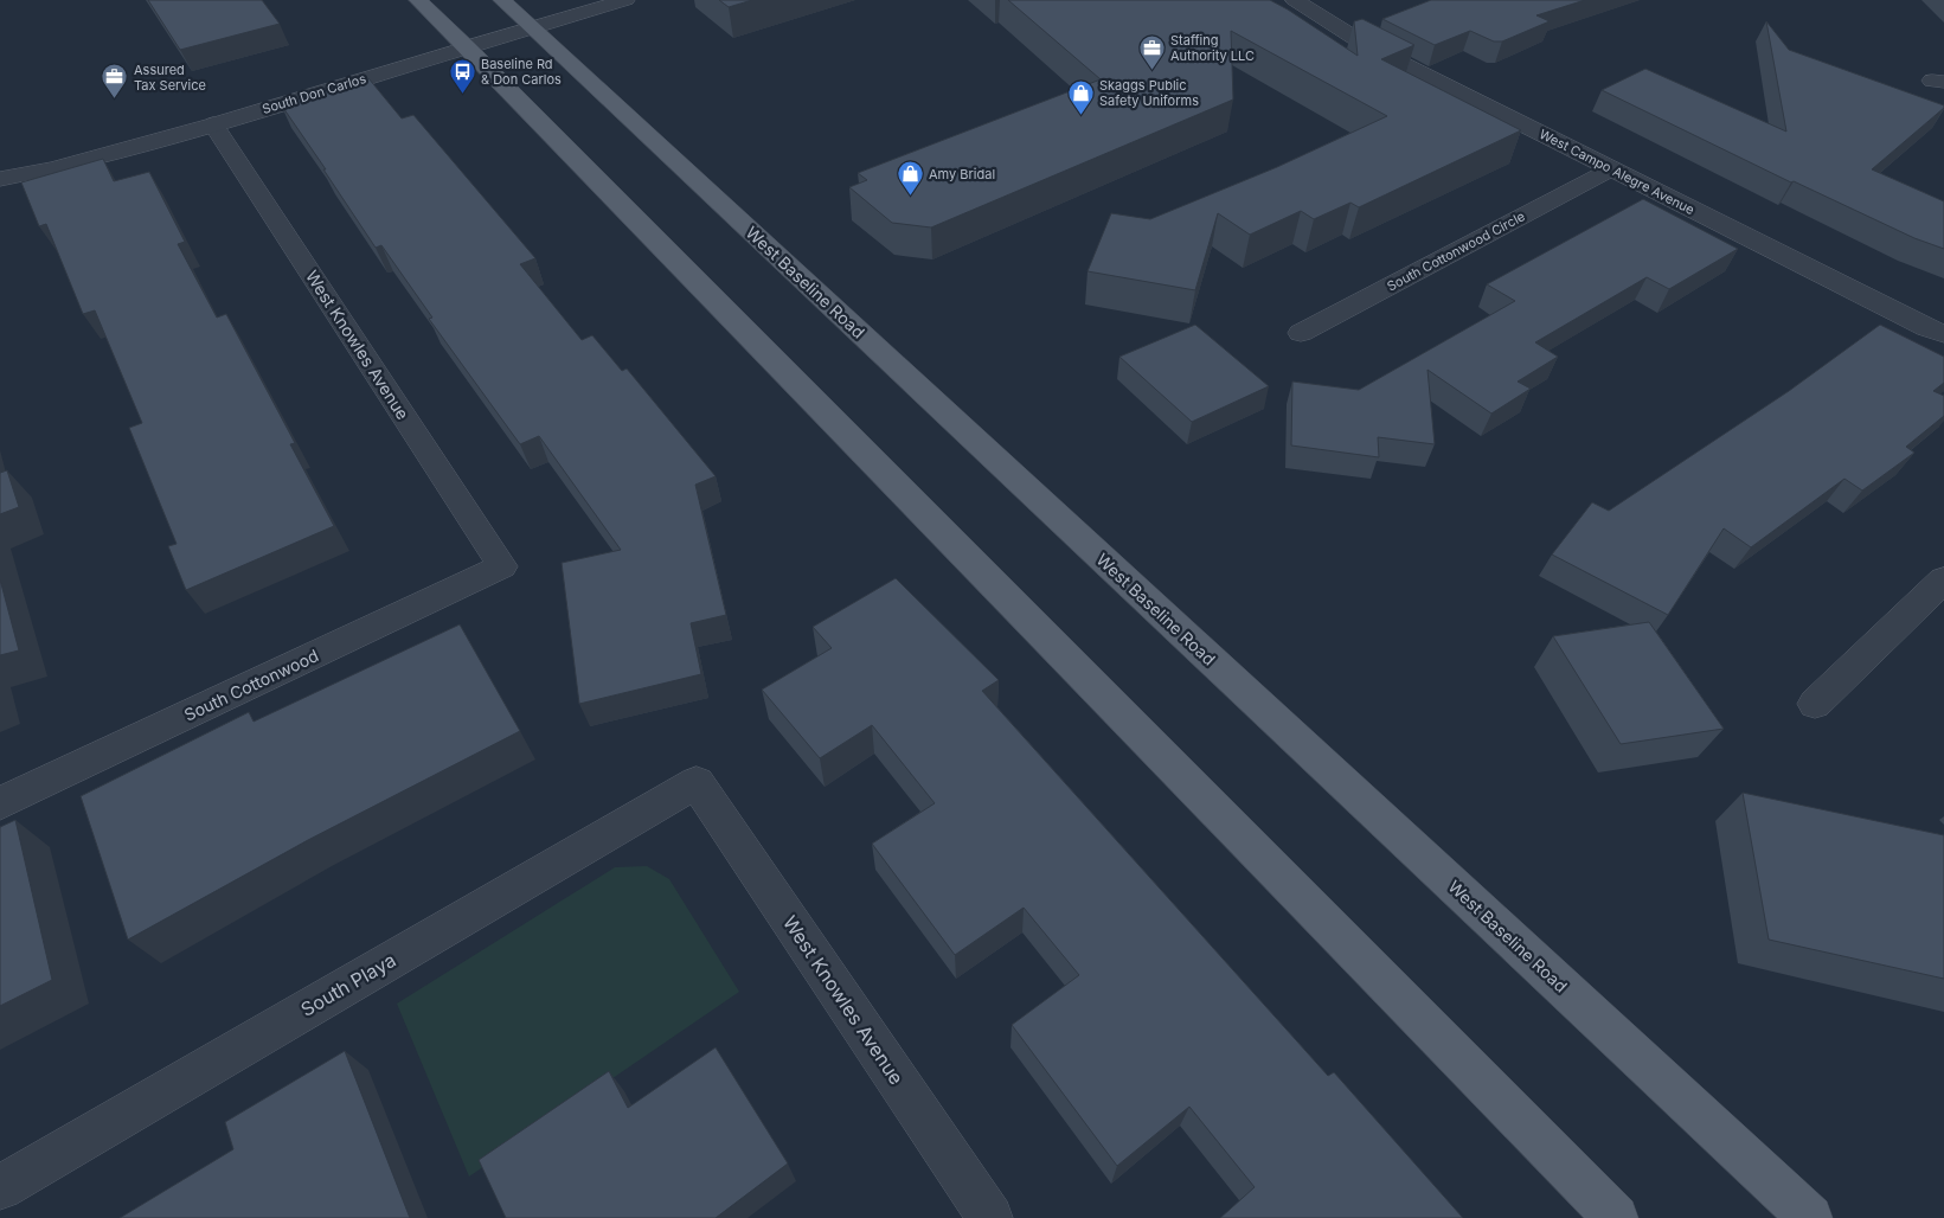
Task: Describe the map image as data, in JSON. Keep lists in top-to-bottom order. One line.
{"streets":{"main road":["West Baseline Road"],"street":["South Don Carlos","West Campo Alegre Avenue","South Cottonwood Circle","West Knowles Avenue","South Cottonwood","South Playa"]},"crossings":[["South Don Carlos","West Baseline Road"],["South Don Carlos","West Knowles Avenue"],["West Campo Alegre Avenue","South Cottonwood Circle"],["West Knowles Avenue","South Cottonwood"],["West Knowles Avenue","South Playa"]],"places":{"office":["Staffing Authority LLC","Assured Tax Service"],"bus stop":["Baseline Rd & Don Carlos"],"shop":["Skaggs Public Safety Uniforms","Amy Bridal"]}}
